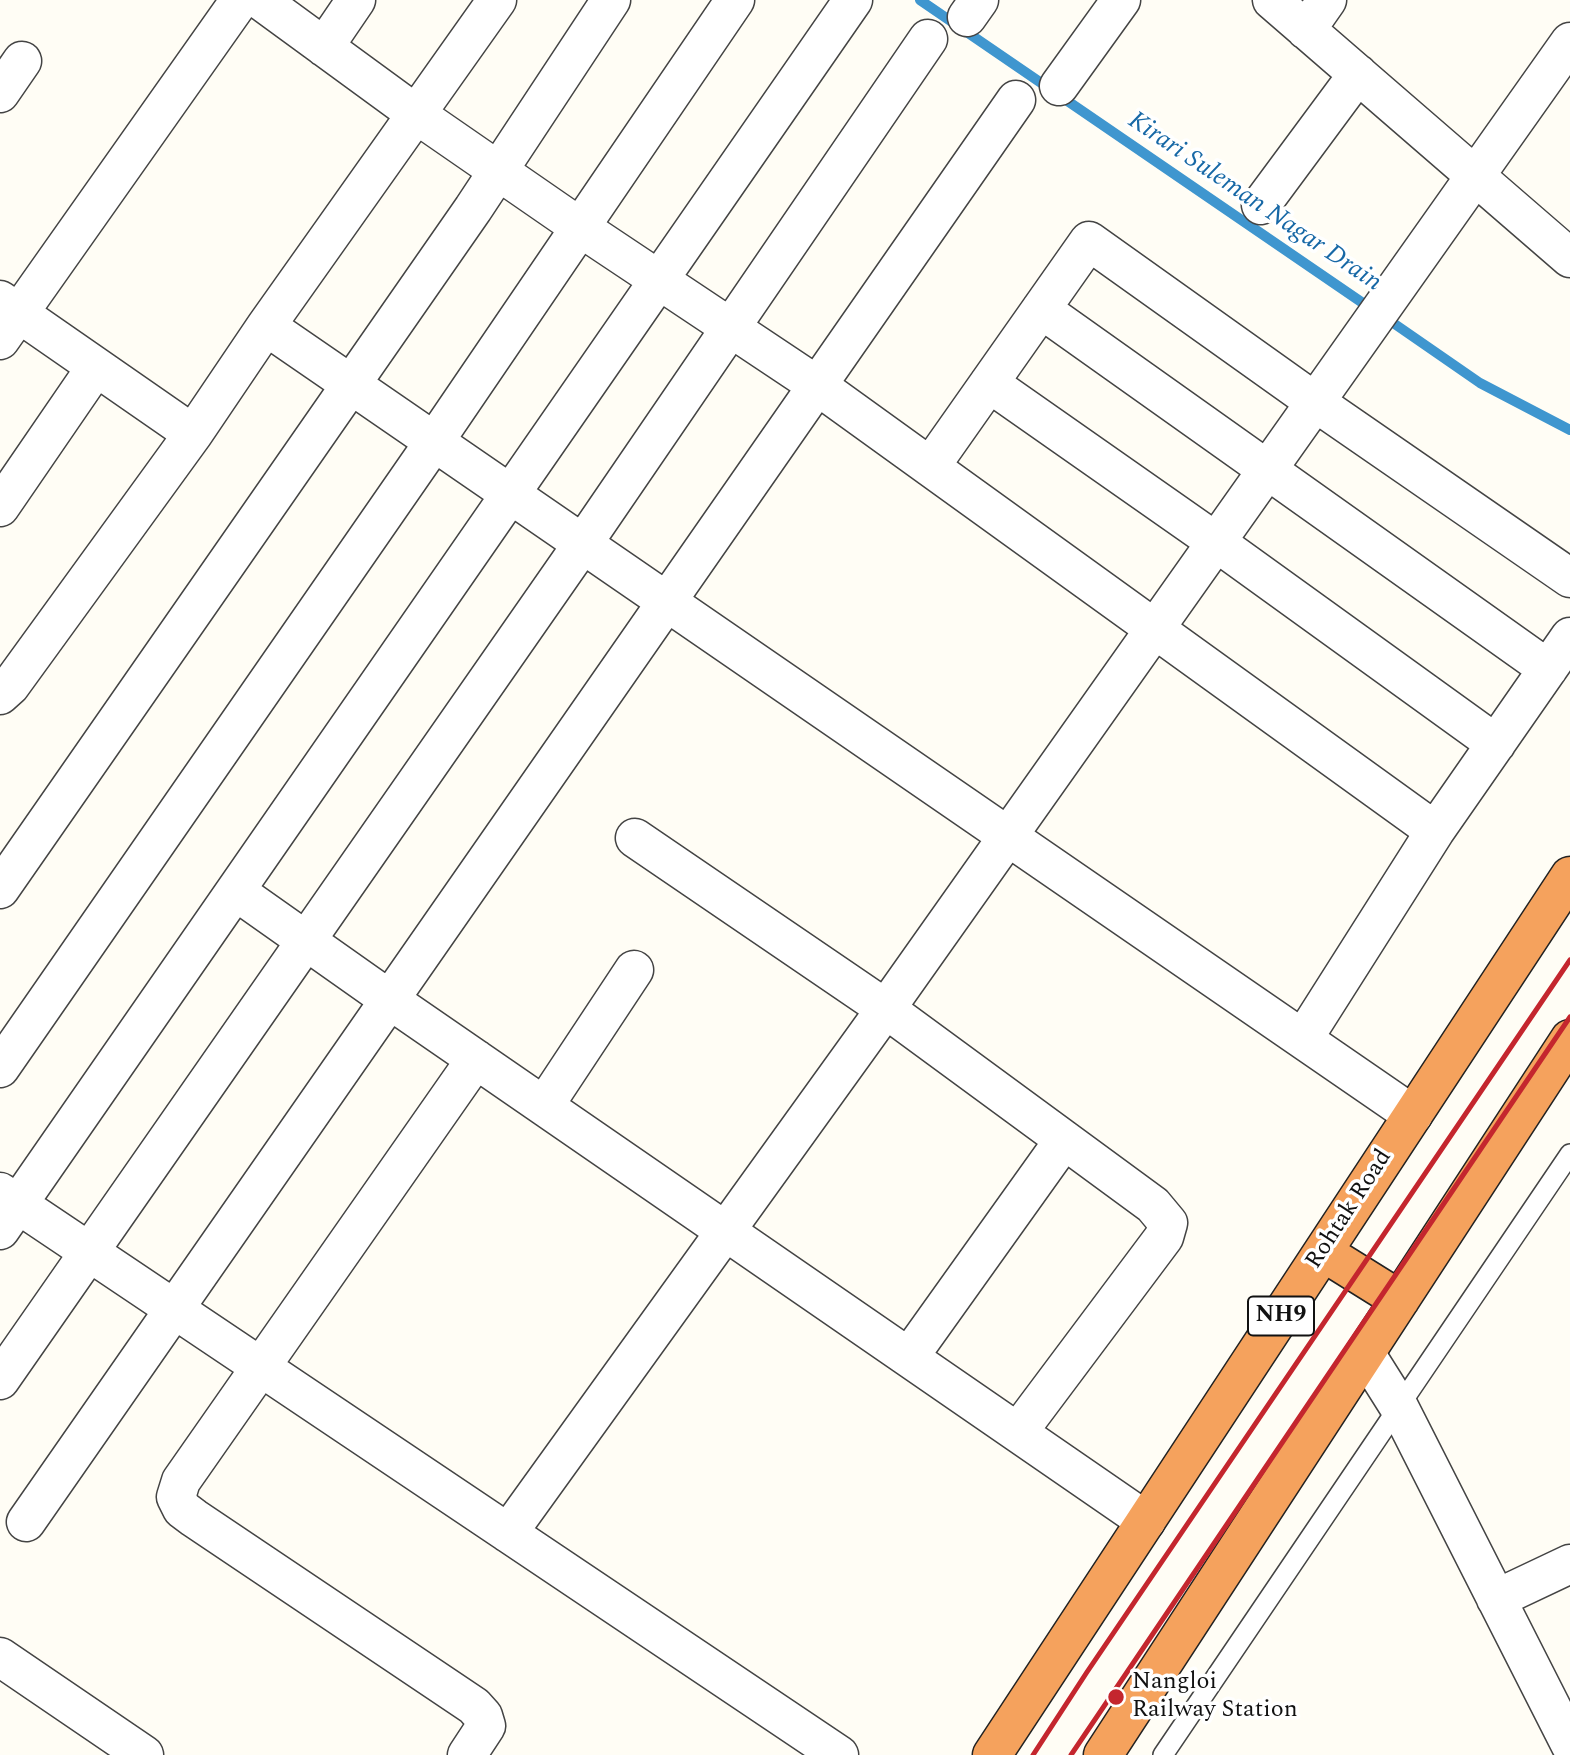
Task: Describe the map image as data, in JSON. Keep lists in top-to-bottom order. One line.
{"streets":{"highway":["Rohtak Road","NH9"]},"water":["Kirari Suleman Nagar Drain"],"places":["Nangloi Railway Station"]}
